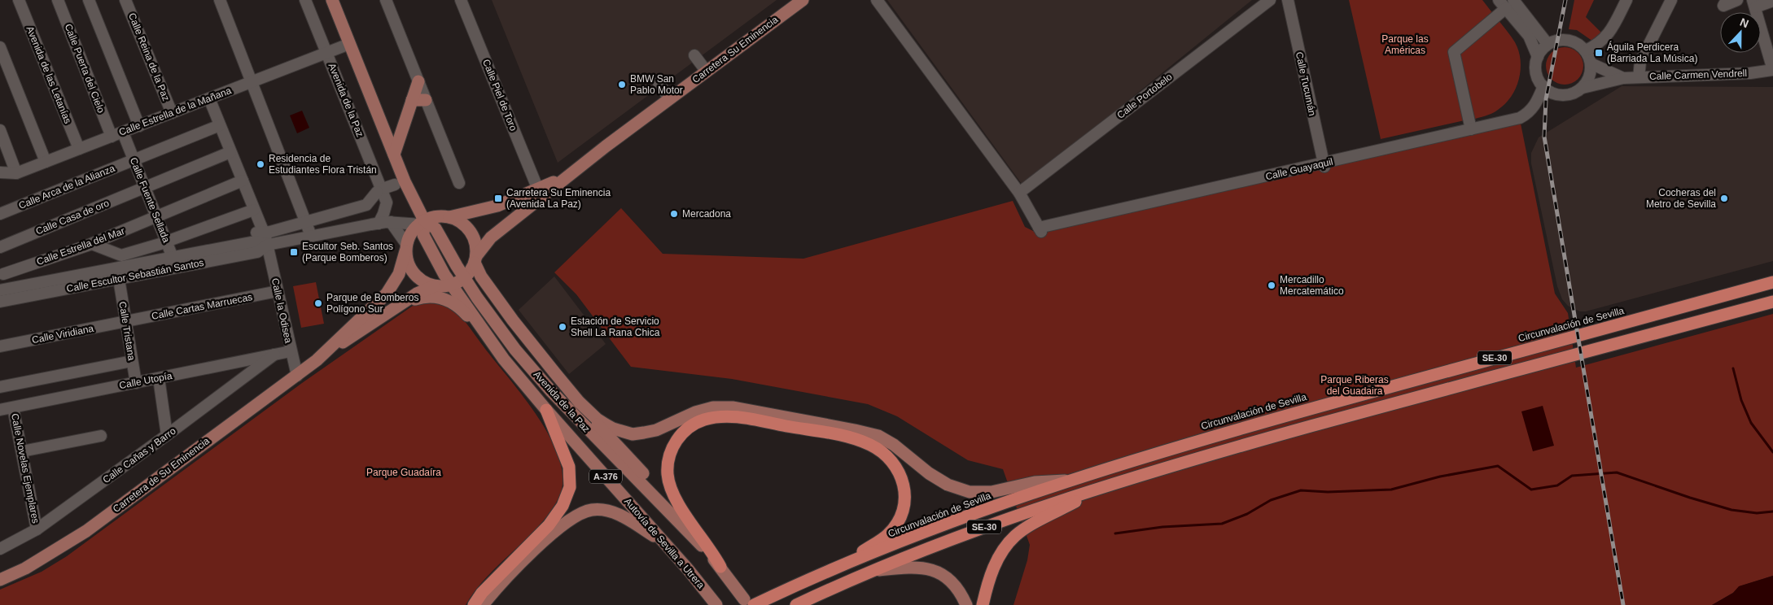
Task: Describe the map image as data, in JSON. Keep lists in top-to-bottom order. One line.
{"streets":{"highway":["Circunvalación de Sevilla","SE-30"],"main road":["Carretera Su Eminencia","Avenida de la Paz","Carretera de Su Eminencia","A-376","Autovía de Sevilla a Utrera"],"street":["Calle Reina de la Paz","Calle Puerta del Cielo","Avenida de las Letanías","Calle Carmen Vendrell","Calle Tucumán","Calle Piel de Toro","Calle Portobelo","Calle Estrella de la Mañana","Calle Guayaquil","Calle Arca de la Alianza","Calle Fuente Sellada","Calle Casa de oro","Calle Estrella del Mar","Calle Escultor Sebastián Santos","Calle Cartas Marruecas","Calle la Odisea","Calle Tristana","Calle Viridiana","Calle Utopía","Calle Cañas y Barro","Calle Novelas Ejemplares"]},"crossings":[["Carretera Su Eminencia","Calle Piel de Toro"],["Carretera Su Eminencia","Avenida de la Paz"],["Carretera Su Eminencia","Calle Escultor Sebastián Santos"],["Carretera Su Eminencia","Carretera de Su Eminencia"],["Calle Reina de la Paz","Calle Estrella de la Mañana"],["Calle Puerta del Cielo","Calle Estrella de la Mañana"],["Avenida de las Letanías","Calle Estrella de la Mañana"],["Calle Carmen Vendrell","Calle Guayaquil"],["Calle Tucumán","Calle Guayaquil"],["Calle Portobelo","Calle Guayaquil"],["Avenida de la Paz","Calle Estrella de la Mañana"],["Avenida de la Paz","Calle Escultor Sebastián Santos"],["Avenida de la Paz","Carretera de Su Eminencia"],["Avenida de la Paz","Autovía de Sevilla a Utrera"],["Calle Estrella de la Mañana","Calle Fuente Sellada"],["Calle Estrella de la Mañana","Calle la Odisea"],["Calle Arca de la Alianza","Calle Fuente Sellada"],["Calle Arca de la Alianza","Calle la Odisea"],["Calle Fuente Sellada","Calle Casa de oro"],["Calle Fuente Sellada","Calle Estrella del Mar"],["Calle Fuente Sellada","Calle Escultor Sebastián Santos"],["Calle Fuente Sellada","Calle la Odisea"],["Calle Casa de oro","Calle la Odisea"],["Calle Estrella del Mar","Calle Escultor Sebastián Santos"],["Calle Estrella del Mar","Calle la Odisea"],["Calle Escultor Sebastián Santos","Calle la Odisea"],["Calle Escultor Sebastián Santos","Calle Tristana"],["Calle Escultor Sebastián Santos","Carretera de Su Eminencia"],["Calle Cartas Marruecas","Calle la Odisea"],["Calle Cartas Marruecas","Calle Tristana"],["Calle Cartas Marruecas","Calle Viridiana"],["Calle la Odisea","Calle Utopía"],["Calle la Odisea","Carretera de Su Eminencia"],["Calle Tristana","Calle Viridiana"],["Calle Tristana","Calle Utopía"],["Calle Utopía","Calle Cañas y Barro"],["Calle Utopía","Calle Novelas Ejemplares"],["Calle Cañas y Barro","Calle Novelas Ejemplares"]],"parks":["Parque las Américas","Parque Riberas del Guadaira","Parque Guadaíra"],"places":{"transit":["Águila Perdicera (Barriada La Música)","Carretera Su Eminencia (Avenida La Paz)","Escultor Seb. Santos (Parque Bomberos)"],"other":["BMW San Pablo Motor","Residencia de Estudiantes Flora Tristán","Cocheras del Metro de Sevilla","Mercadona","Mercadillo Mercatemático","Parque de Bomberos Polígono Sur","Estación de Servicio Shell La Rana Chica"]},"north":"top"}
